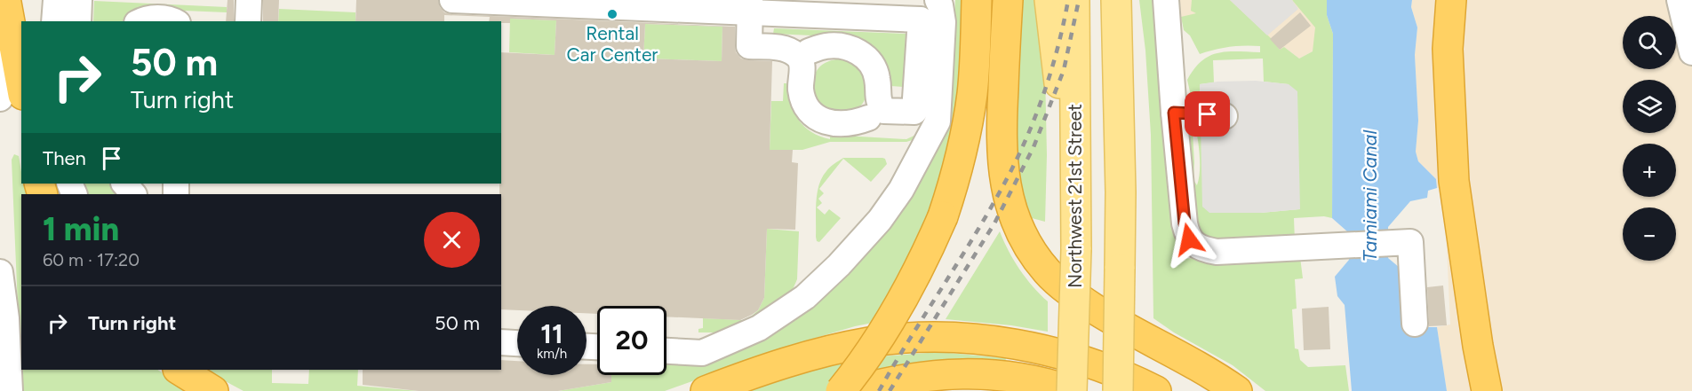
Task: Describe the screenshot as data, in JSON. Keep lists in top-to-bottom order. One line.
{"streets":{"main road":["Northwest 21st Street"]},"water":["Tamiami Canal"],"places":["Rental Car Center"],"page":{"map_buttons":["+","−"],"turn":["50 m","Turn right"],"then":"Then","heading":["1 min","60 m · 17:20"],"list":[{"name":"Turn right","value":"50 m"}],"speed":"11 km/h","limit":"20"}}
